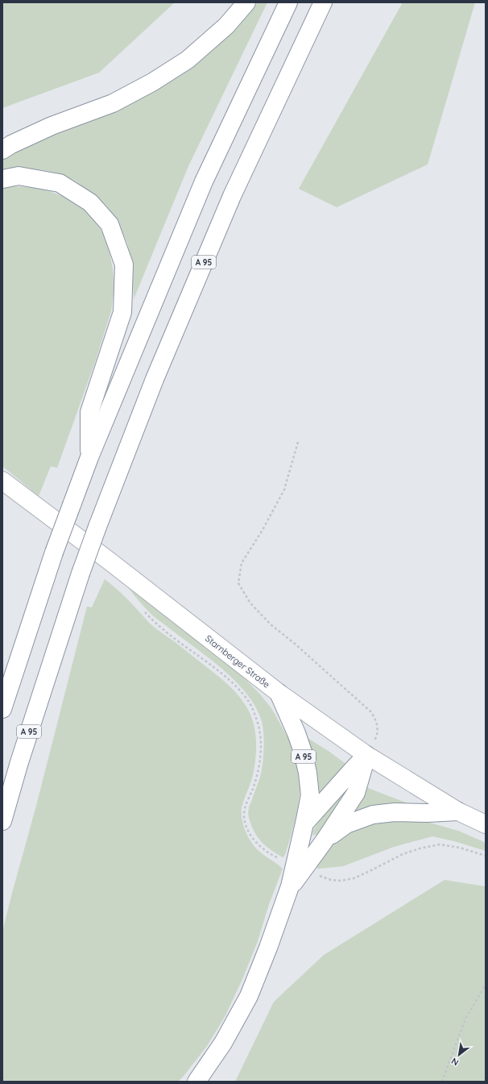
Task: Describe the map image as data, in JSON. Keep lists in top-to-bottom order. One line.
{"streets":{"main road":["A 95","Starnberger Straße"]},"crossings":[["A 95","Starnberger Straße"]],"north":"bottom left"}
